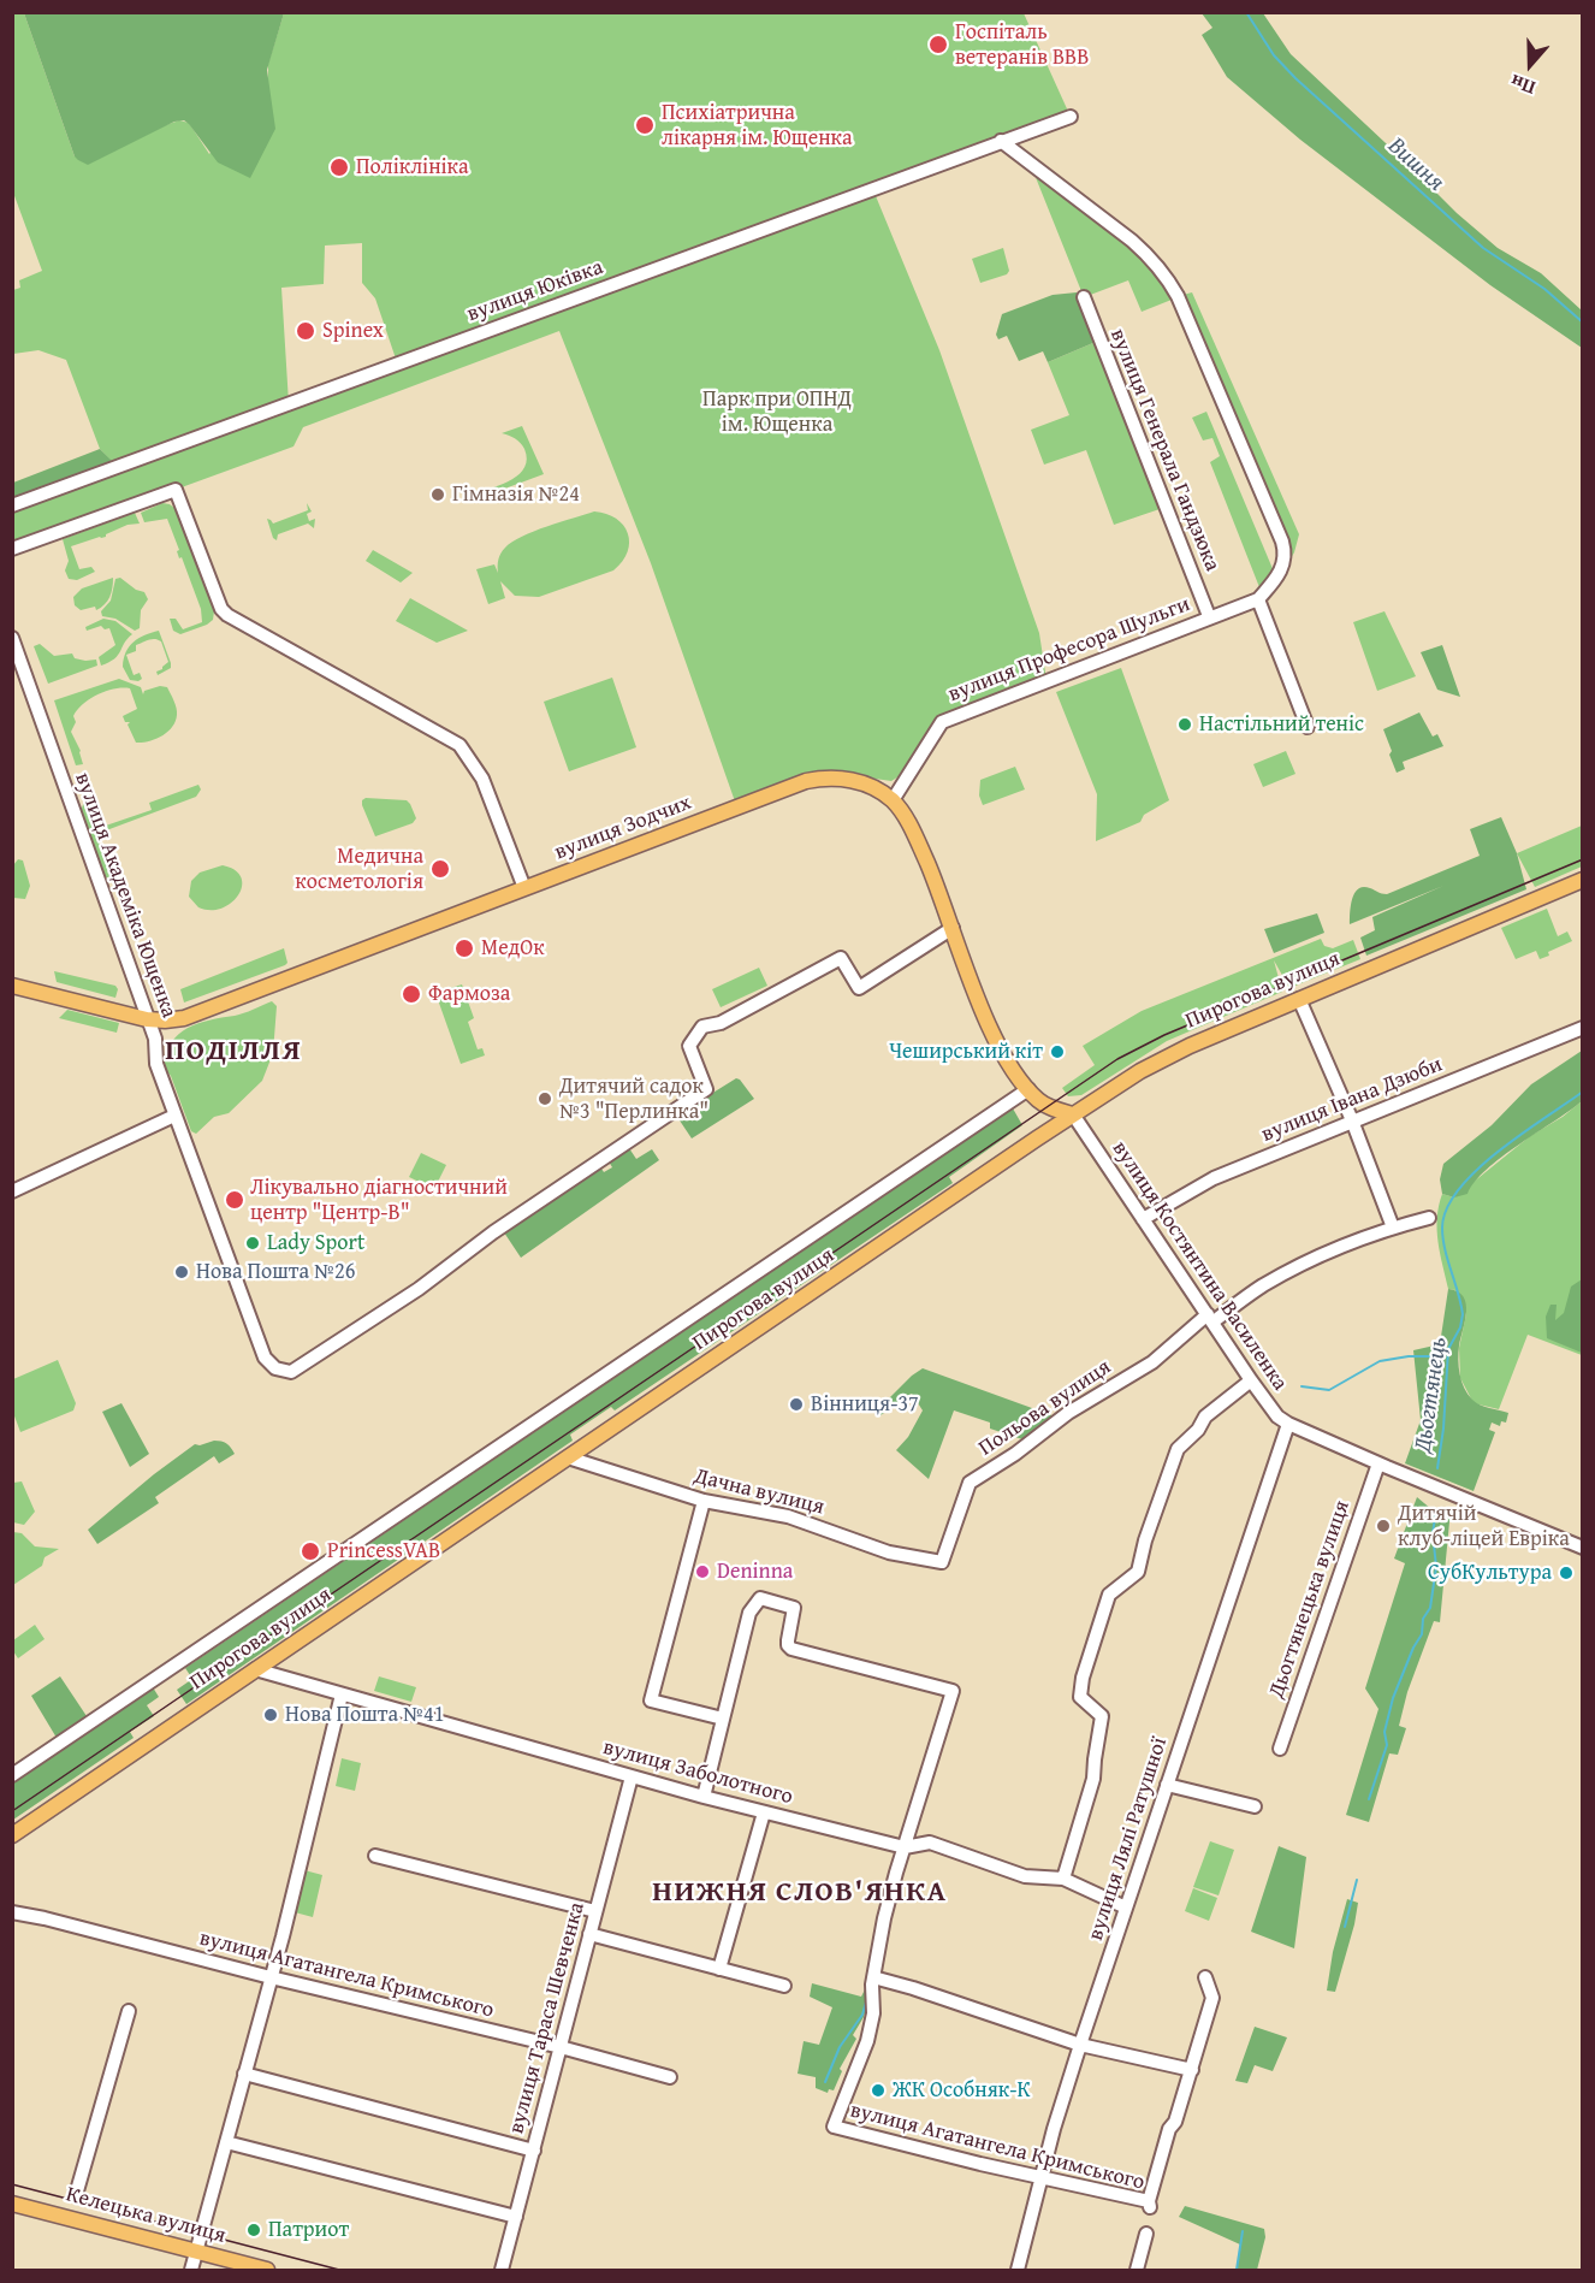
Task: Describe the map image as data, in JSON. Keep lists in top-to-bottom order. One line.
{"streets":{"main road":["вулиця Зодчих","Пирогова вулиця","Келецька вулиця"],"street":["вулиця Юківка","вулиця Генерала Гандзюка","вулиця Професора Шульги","вулиця Академіка Ющенка","вулиця Івана Дзюби","вулиця Костянтина Василенка","Польова вулиця","Дачна вулиця","Дьогтянецька вулиця","вулиця Заболотного","вулиця Лялі Ратушної","вулиця Агатангела Кримського","вулиця Тараса Шевченка"]},"crossings":[["вулиця Генерала Гандзюка","вулиця Професора Шульги"],["вулиця Професора Шульги","вулиця Зодчих"],["вулиця Зодчих","вулиця Академіка Ющенка"],["Пирогова вулиця","вулиця Костянтина Василенка"],["Пирогова вулиця","Дачна вулиця"],["Пирогова вулиця","вулиця Заболотного"],["вулиця Івана Дзюби","вулиця Костянтина Василенка"],["вулиця Костянтина Василенка","Польова вулиця"],["вулиця Костянтина Василенка","Дьогтянецька вулиця"],["вулиця Костянтина Василенка","вулиця Лялі Ратушної"],["Польова вулиця","Дачна вулиця"],["вулиця Заболотного","вулиця Лялі Ратушної"],["вулиця Заболотного","вулиця Тараса Шевченка"],["вулиця Лялі Ратушної","вулиця Агатангела Кримського"],["вулиця Агатангела Кримського","вулиця Тараса Шевченка"]],"districts":["ПОДІЛЛЯ","НИЖНЯ СЛОВ'ЯНКА"],"water":["Вишня","Дьогтянець"],"parks":["Парк при ОПНД ім. Ющенка"],"places":["Госпіталь ветеранів ВВВ","Психіатрична лікарня ім. Ющенка","Поліклініка","Spinex","Гімназія №24","Настільний теніс","Медична косметологія","МедОк","Фармоза","Чеширський кіт","Дитячий садок №3 \"Перлинка\"","Лікувально діагностичний центр \"Центр-В\"","Lady Sport","Нова Пошта №26","Вінниця-37","Дитячій клуб-ліцей Евріка","PrincessVAB","Deninna","СубКультура","Нова Пошта №41","ЖК Особняк-К","Патриот"],"north":"bottom"}
